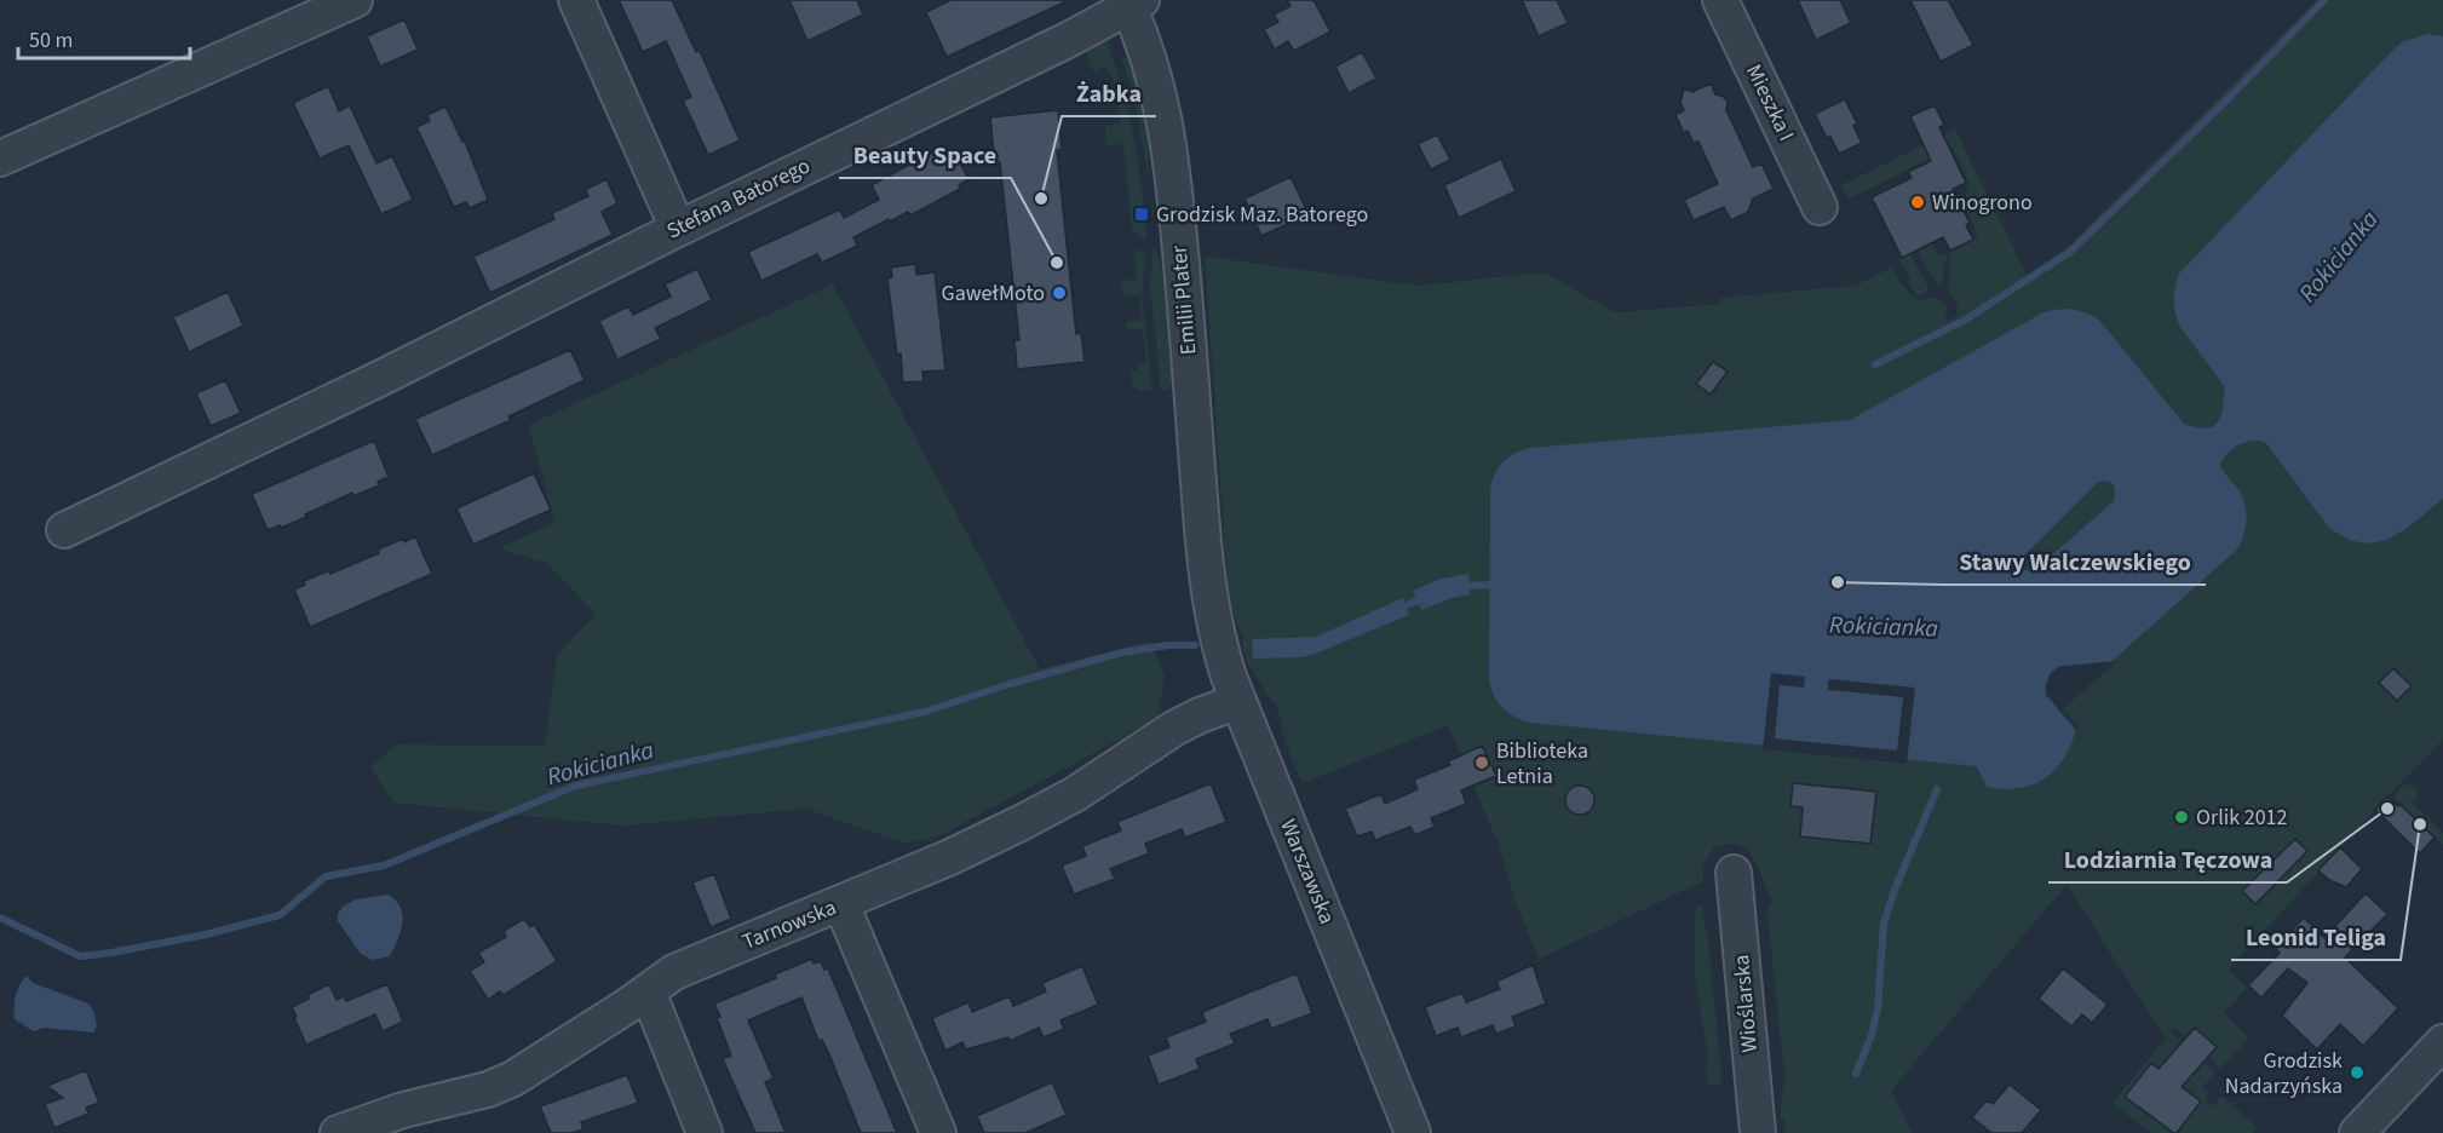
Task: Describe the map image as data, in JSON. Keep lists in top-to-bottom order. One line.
{"streets":{"street":["Mieszka I","Stefana Batorego","Emilii Plater","Warszawska","Tarnowska","Wioślarska"]},"crossings":[["Stefana Batorego","Emilii Plater"],["Emilii Plater","Warszawska"],["Warszawska","Tarnowska"]],"water":["Rokicianka"],"places":{"other":["Żabka","Winogrono","Beauty Space","GawełMoto","Stawy Walczewskiego","Biblioteka Letnia","Lodziarnia Tęczowa","Orlik 2012","Leonid Teliga","Grodzisk Nadarzyńska"],"transit":["Grodzisk Maz. Batorego"]},"scale_bar":"50 m"}
